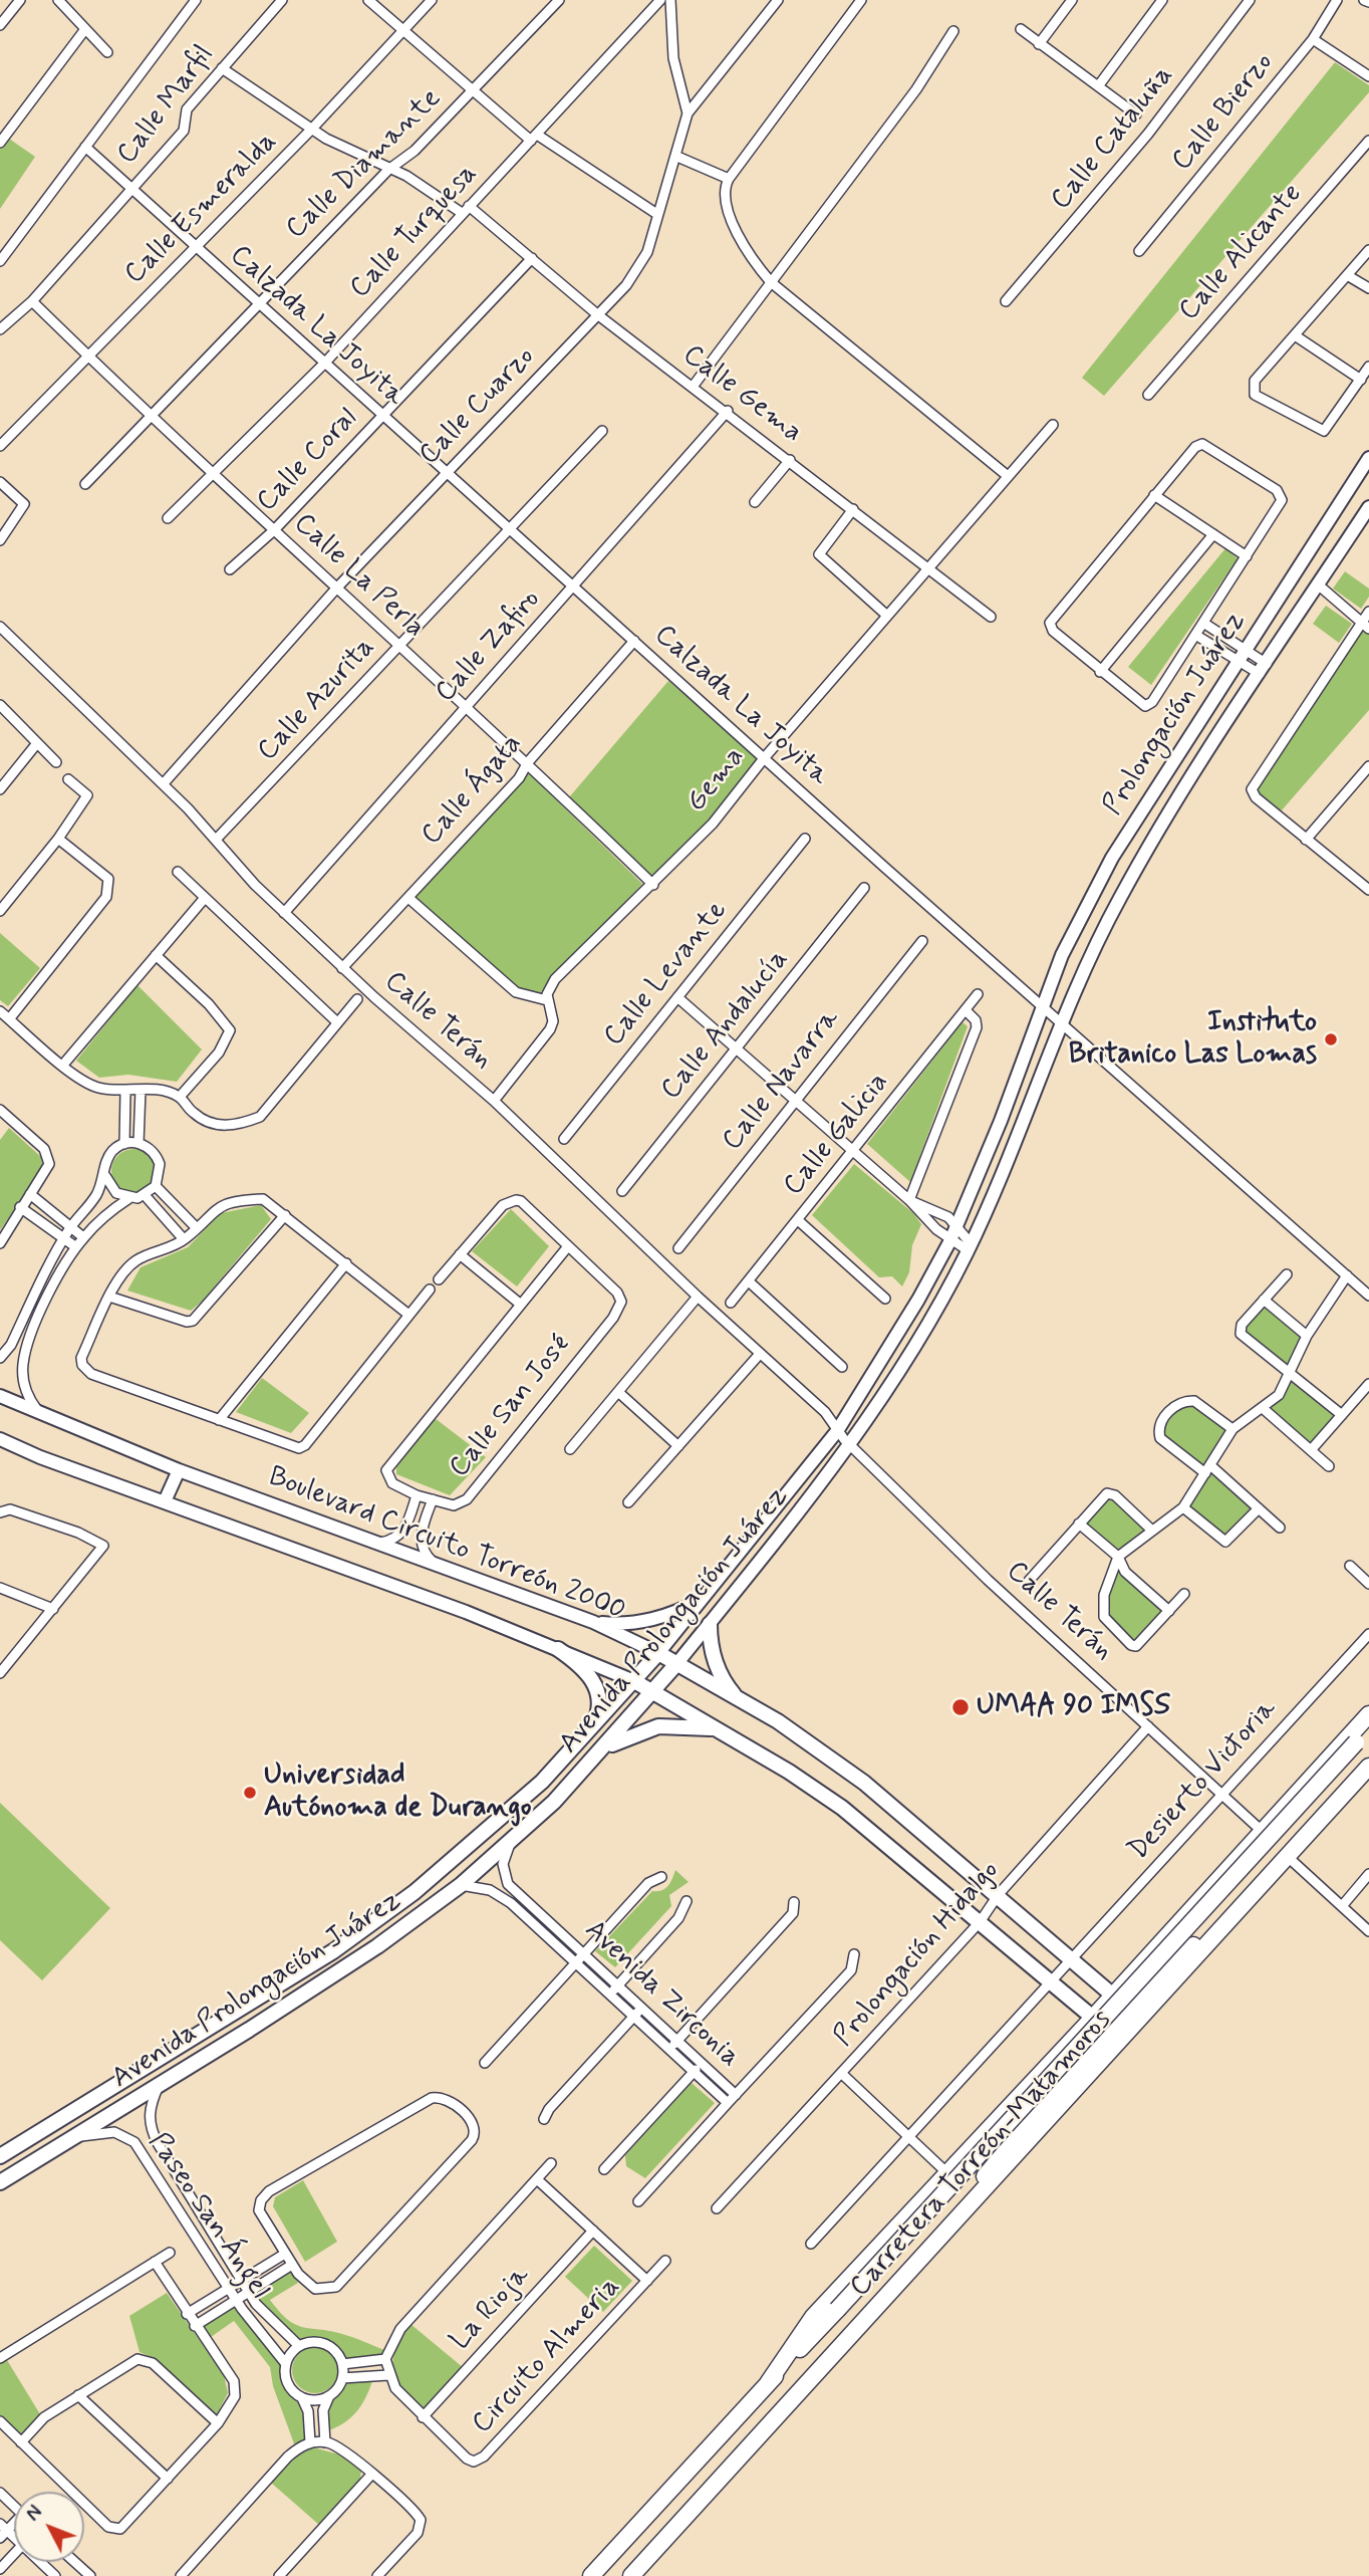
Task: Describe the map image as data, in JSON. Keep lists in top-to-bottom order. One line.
{"streets":{"highway":["Carretera Torreón-Matamoros"],"main road":["Boulevard Circuito Torreón 2000","Avenida Prolongación Juárez"],"street":["Calle Marfil","Calle Bierzo","Calle Cataluña","Calle Diamante","Calle Esmeralda","Calle Turquesa","Calle Alicante","Calzada La Joyita","Calle Gema","Calle Cuarzo","Calle Coral","Calle La Perla","Calle Zafiro","Calle Azurita","Prolongación Juárez","Gema","Calle Ágata","Calle Levante","Calle Terán","Calle Andalucía","Calle Navarra","Calle Galicia","Calle San José","Desierto Victoria","Prolongación Hidalgo","Avenida Zirconia","Paseo San Ángel","La Rioja","Circuito Almeria"]},"crossings":[["Calle Marfil","Calzada La Joyita"],["Calle Marfil","Calle Gema"],["Calle Marfil","Calle La Perla"],["Calle Diamante","Calzada La Joyita"],["Calle Diamante","Calle Gema"],["Calle Diamante","Calle La Perla"],["Calle Esmeralda","Calzada La Joyita"],["Calle Esmeralda","Calle Gema"],["Calle Esmeralda","Calle La Perla"],["Calle Turquesa","Calzada La Joyita"],["Calle Turquesa","Calle Gema"],["Calle Turquesa","Calle La Perla"],["Calzada La Joyita","Calle Cuarzo"],["Calzada La Joyita","Calle Coral"],["Calzada La Joyita","Calle Zafiro"],["Calzada La Joyita","Calle Azurita"],["Calzada La Joyita","Prolongación Juárez"],["Calzada La Joyita","Gema"],["Calzada La Joyita","Calle Ágata"],["Calzada La Joyita","Avenida Prolongación Juárez"],["Calle Gema","Calle Cuarzo"],["Calle Gema","Calle Coral"],["Calle Gema","Calle Zafiro"],["Calle Gema","Gema"],["Calle Cuarzo","Calle La Perla"],["Calle Cuarzo","Calle Terán"],["Calle Coral","Calle La Perla"],["Calle La Perla","Calle Zafiro"],["Calle La Perla","Calle Azurita"],["Calle La Perla","Gema"],["Calle La Perla","Calle Ágata"],["Calle Zafiro","Calle Terán"],["Calle Azurita","Calle Terán"],["Prolongación Juárez","Avenida Prolongación Juárez"],["Gema","Calle Terán"],["Calle Ágata","Calle Terán"],["Calle Terán","Avenida Prolongación Juárez"],["Calle Terán","Desierto Victoria"],["Calle Terán","Prolongación Hidalgo"],["Boulevard Circuito Torreón 2000","Avenida Prolongación Juárez"],["Boulevard Circuito Torreón 2000","Desierto Victoria"],["Boulevard Circuito Torreón 2000","Prolongación Hidalgo"],["Avenida Prolongación Juárez","Avenida Zirconia"],["Avenida Prolongación Juárez","Paseo San Ángel"],["La Rioja","Circuito Almeria"]],"places":["Instituto Britanico Las Lomas","UMAA 90 IMSS","Universidad Autónoma de Durango"],"north":"top left"}
